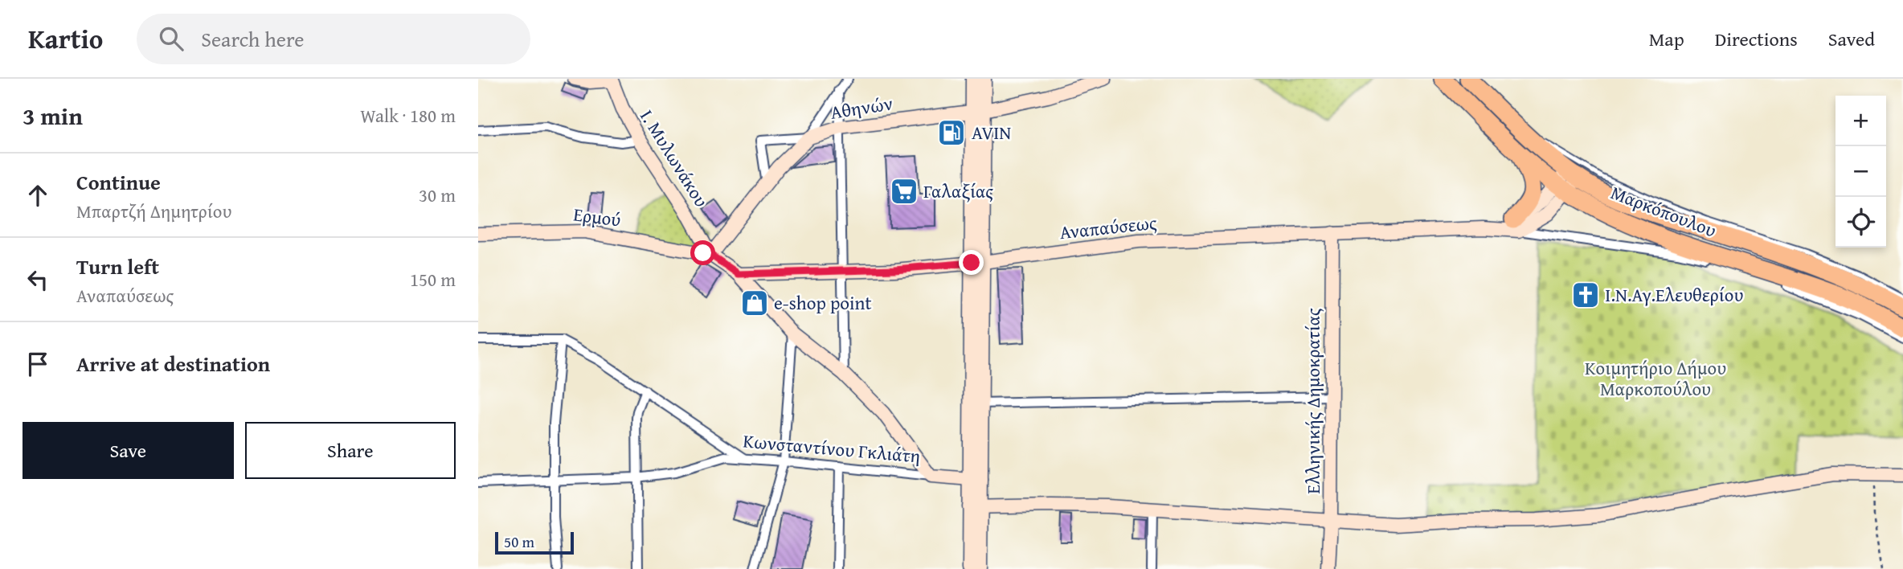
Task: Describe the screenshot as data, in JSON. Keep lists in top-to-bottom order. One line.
{"streets":{"highway":["Μαρκόπουλου"],"main road":["Αθηνών","Ι. Μυλωνάκου","Ερμού","Αναπαύσεως","Ελληνικής Δημοκρατίας","Κωνσταντίνου Γκλιάτη"]},"crossings":[["Αθηνών","Ι. Μυλωνάκου"],["Αθηνών","Ερμού"],["Ι. Μυλωνάκου","Ερμού"],["Μαρκόπουλου","Αναπαύσεως"],["Αναπαύσεως","Ελληνικής Δημοκρατίας"]],"parks":["Κοιμητήριο Δήμου Μαρκοπούλου"],"places":{"fuel station":["AVIN"],"supermarket":["Γαλαξίας"],"church":["Ι.Ν.Αγ.Ελευθερίου"],"shop":["e-shop point"]},"scale_bar":"50 m","page":{"header":"Kartio","search":"Search here","nav":["Map","Directions","Saved"],"heading":["3 min","Walk · 180 m"],"map_buttons":["+","−"],"list":[["Continue","Μπαρτζή Δημητρίου","30 m"],["Turn left","Αναπαύσεως","150 m"],"Arrive at destination"],"buttons":["Save","Share"],"scale":"50 m"}}
